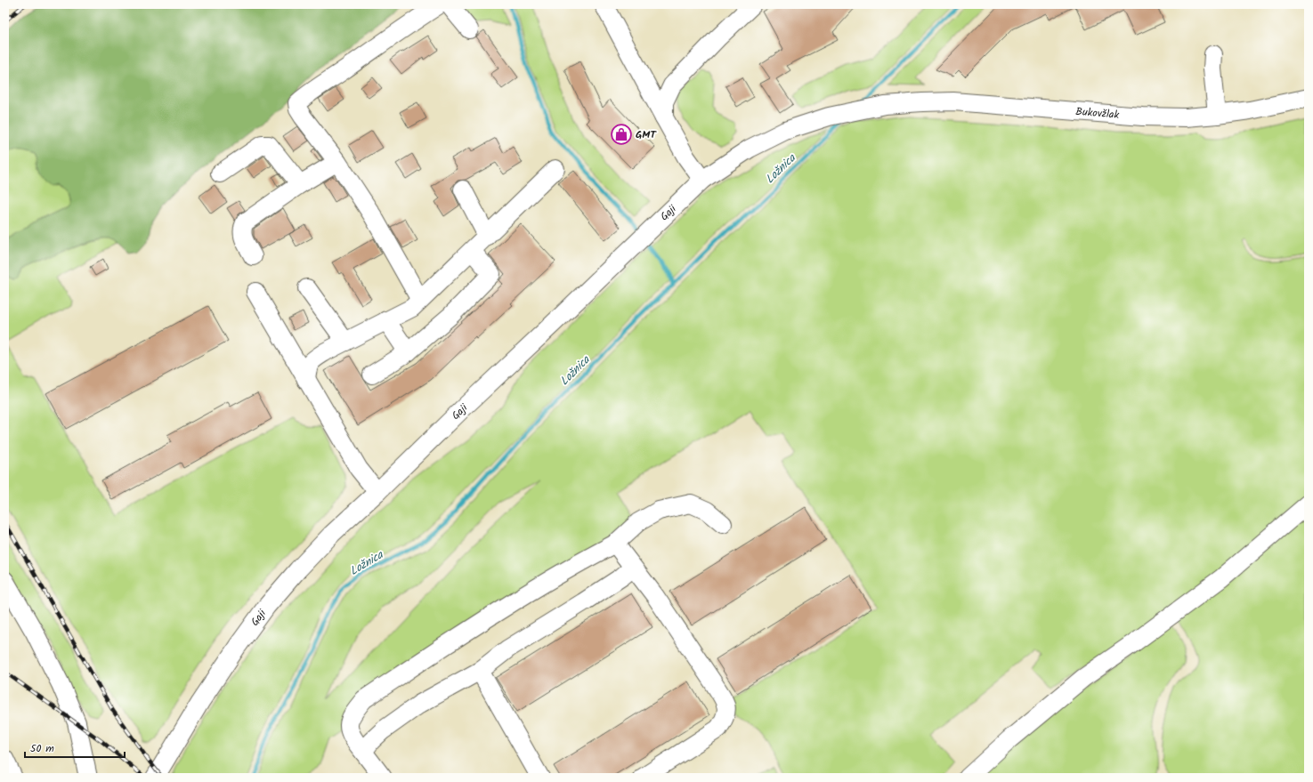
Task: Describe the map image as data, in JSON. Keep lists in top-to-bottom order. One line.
{"streets":{"street":["Bukovžlak","Gaji"]},"crossings":[["Bukovžlak","Gaji"]],"water":["Ložnica"],"places":{"shop":["GMT"]},"scale_bar":"50 m"}
